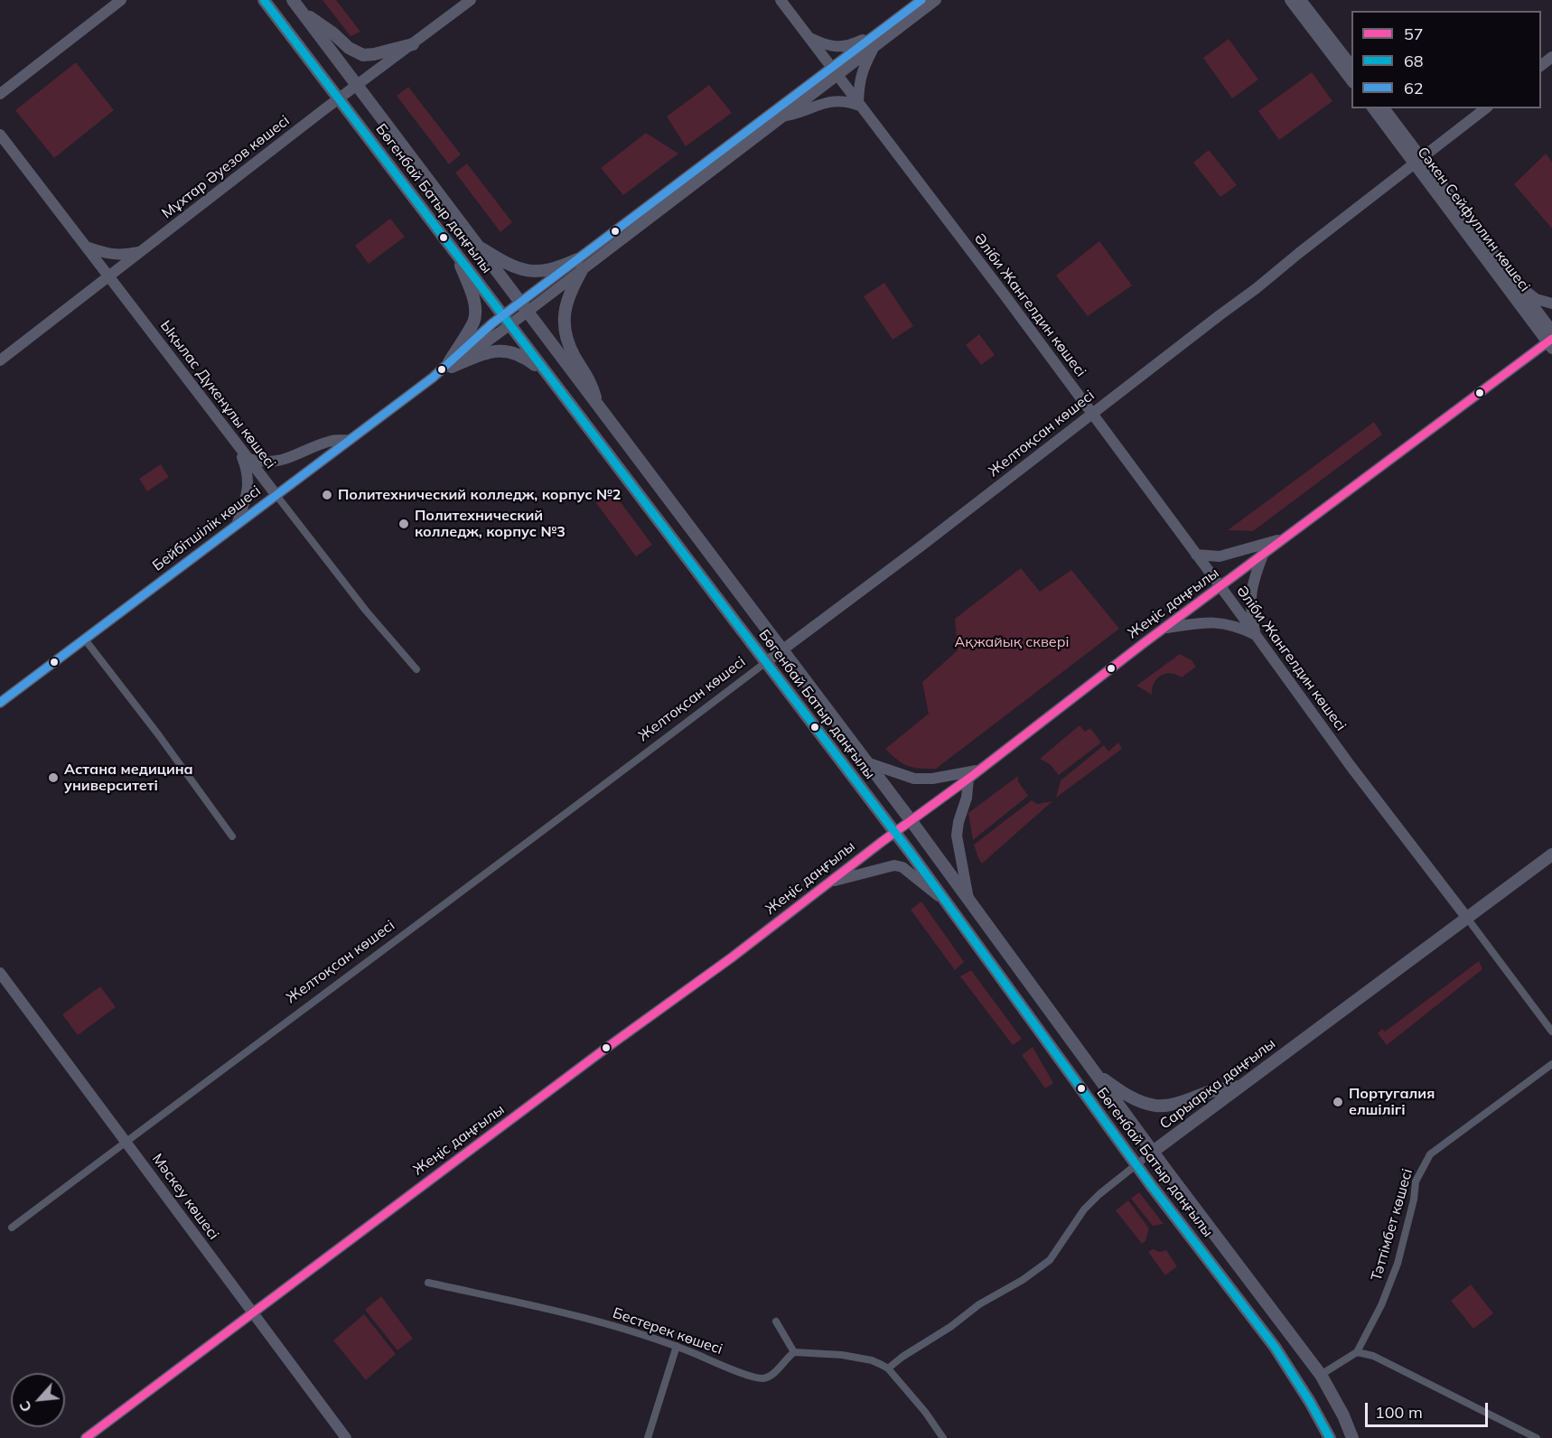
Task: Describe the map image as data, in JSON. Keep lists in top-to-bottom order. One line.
{"streets":{"main road":["Мұхтар Әуезов көшесі","Бөгенбай Батыр даңғылы","Сәкен Сейфуллин көшесі","Әліби Жангелдин көшесі","Ықылас Дүкенұлы көшесі","Желтоқсан көшесі","Бейбітшілік көшесі","Жеңіс даңғылы","Сарыарқа даңғылы","Мәскеу көшесі"],"street":["Тәттімбет көшесі","Бестерек көшесі"]},"crossings":[["Мұхтар Әуезов көшесі","Бөгенбай Батыр даңғылы"],["Мұхтар Әуезов көшесі","Ықылас Дүкенұлы көшесі"],["Бөгенбай Батыр даңғылы","Желтоқсан көшесі"],["Бөгенбай Батыр даңғылы","Бейбітшілік көшесі"],["Бөгенбай Батыр даңғылы","Жеңіс даңғылы"],["Бөгенбай Батыр даңғылы","Сарыарқа даңғылы"],["Сәкен Сейфуллин көшесі","Желтоқсан көшесі"],["Сәкен Сейфуллин көшесі","Жеңіс даңғылы"],["Әліби Жангелдин көшесі","Желтоқсан көшесі"],["Әліби Жангелдин көшесі","Бейбітшілік көшесі"],["Әліби Жангелдин көшесі","Жеңіс даңғылы"],["Әліби Жангелдин көшесі","Сарыарқа даңғылы"],["Ықылас Дүкенұлы көшесі","Бейбітшілік көшесі"],["Желтоқсан көшесі","Мәскеу көшесі"],["Жеңіс даңғылы","Мәскеу көшесі"]],"parks":["Ақжайық сквері"],"places":["Политехнический колледж, корпус №2","Политехнический колледж, корпус №3","Астана медицина университеті","Португалия елшілігі"],"lines":["transit line 68","transit line 62","transit line 57"],"legend":["57","68","62"],"scale_bar":"100 m","north":"bottom left"}
